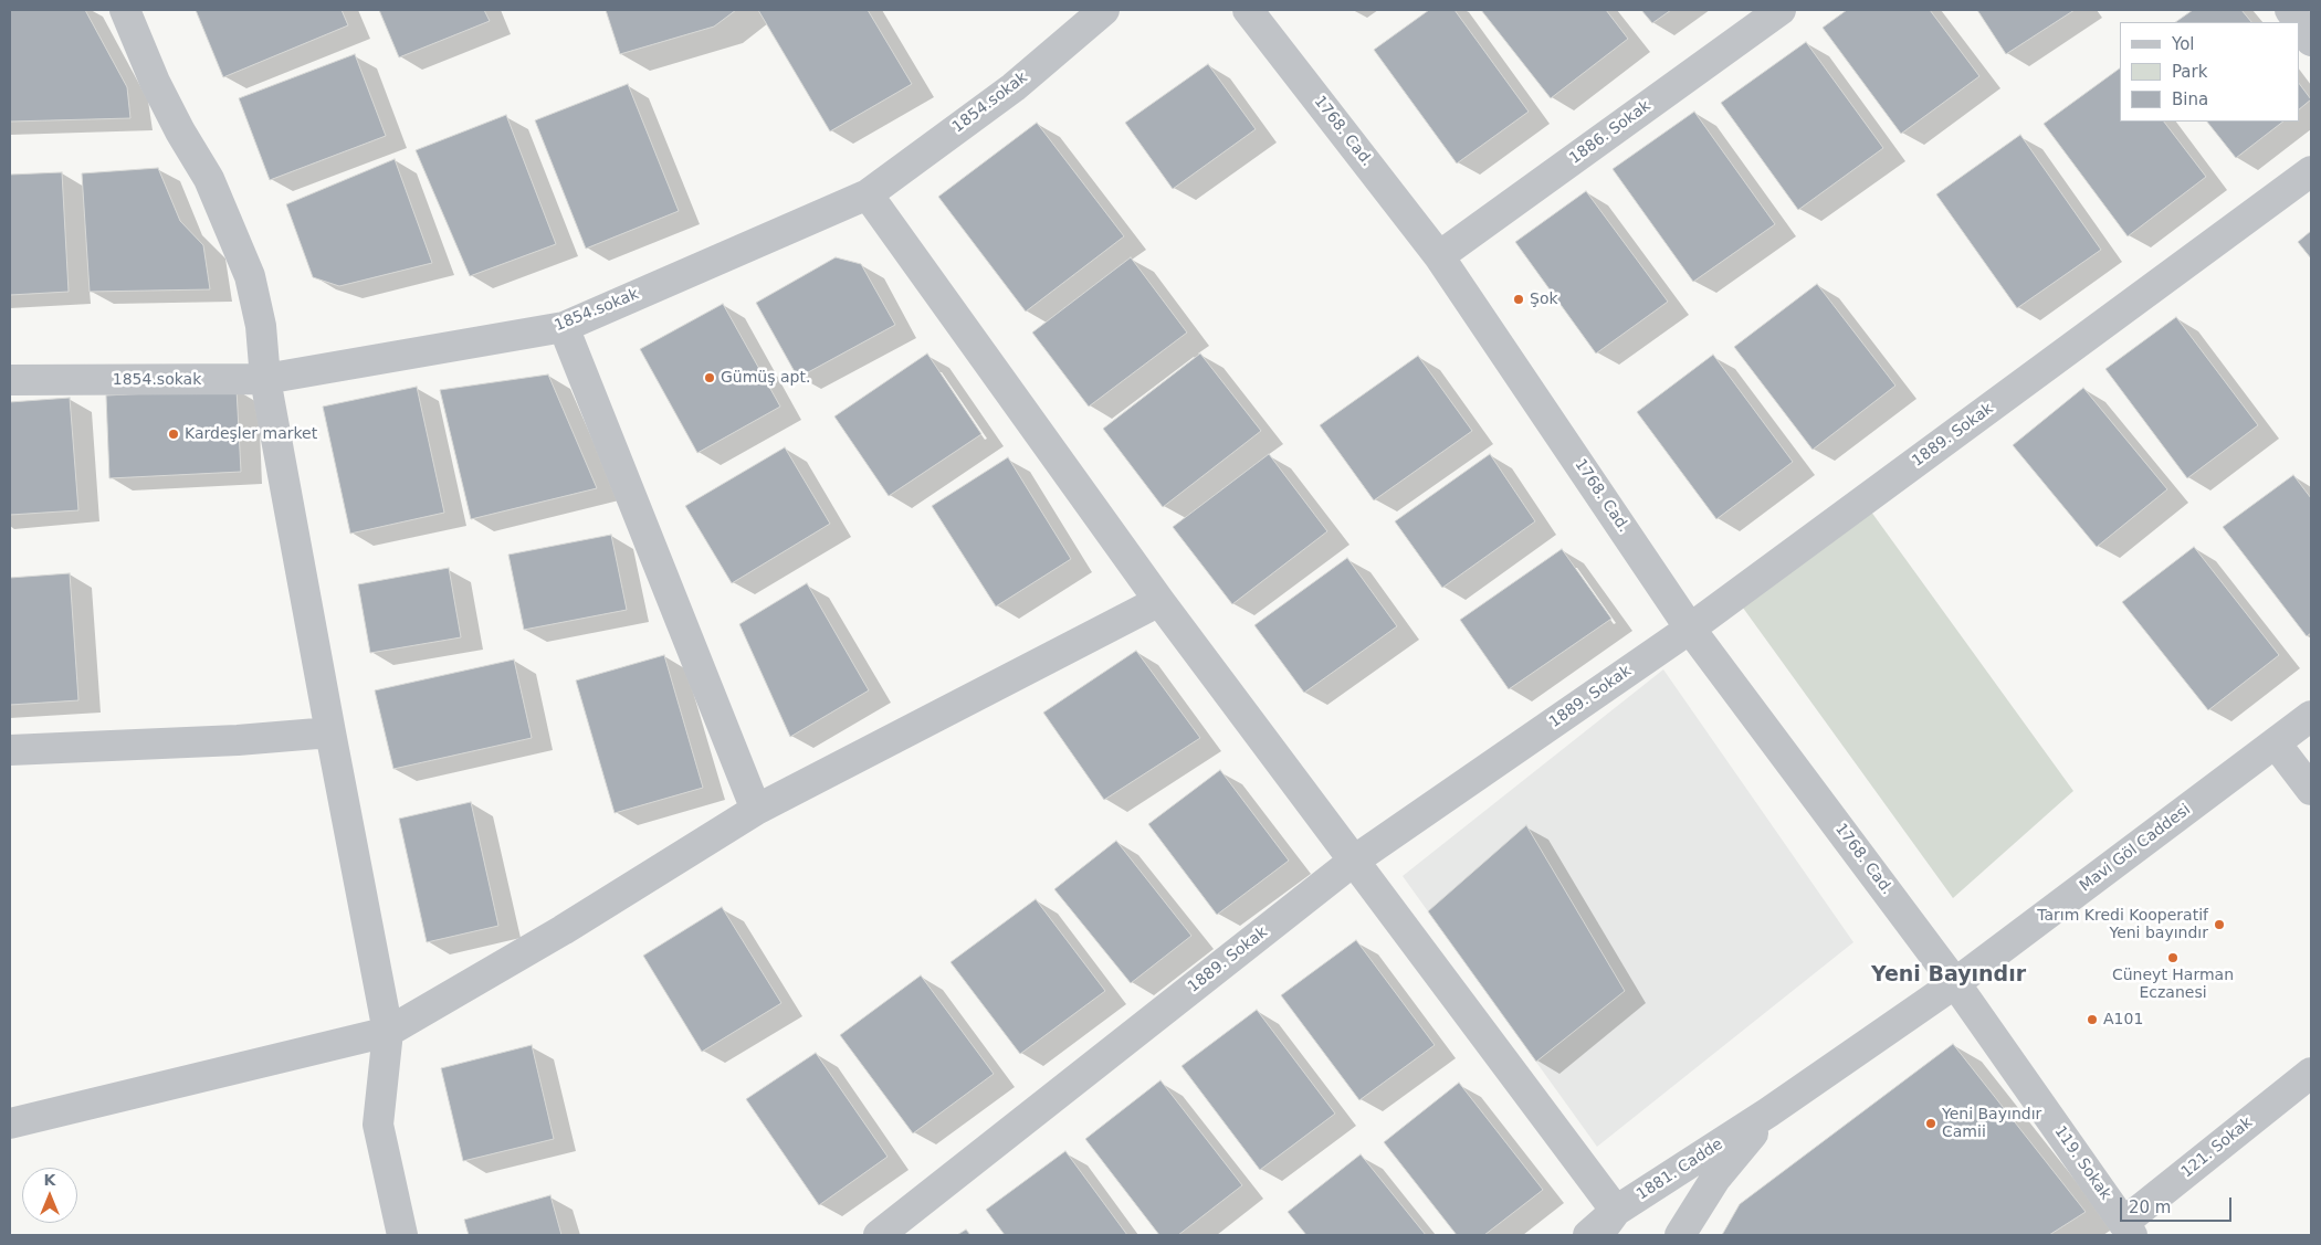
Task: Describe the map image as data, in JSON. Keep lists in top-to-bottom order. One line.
{"streets":{"street":["1854.sokak","1768. Cad.","1886. Sokak","1889. Sokak","Mavi Göl Caddesi","121. Sokak","119. Sokak","1881. Cadde"]},"crossings":[["1768. Cad.","1886. Sokak"],["1768. Cad.","1889. Sokak"],["1768. Cad.","Mavi Göl Caddesi"],["1768. Cad.","119. Sokak"],["Mavi Göl Caddesi","119. Sokak"],["Mavi Göl Caddesi","1881. Cadde"],["121. Sokak","119. Sokak"]],"districts":["Yeni Bayındır"],"places":["Şok","Gümüş apt.","Kardeşler market","Tarım Kredi Kooperatif Yeni bayındır","Cüneyt Harman Eczanesi","A101","Yeni Bayındır Camii"],"legend":["Yol","Park","Bina"],"scale_bar":"20 m","north":"top"}
